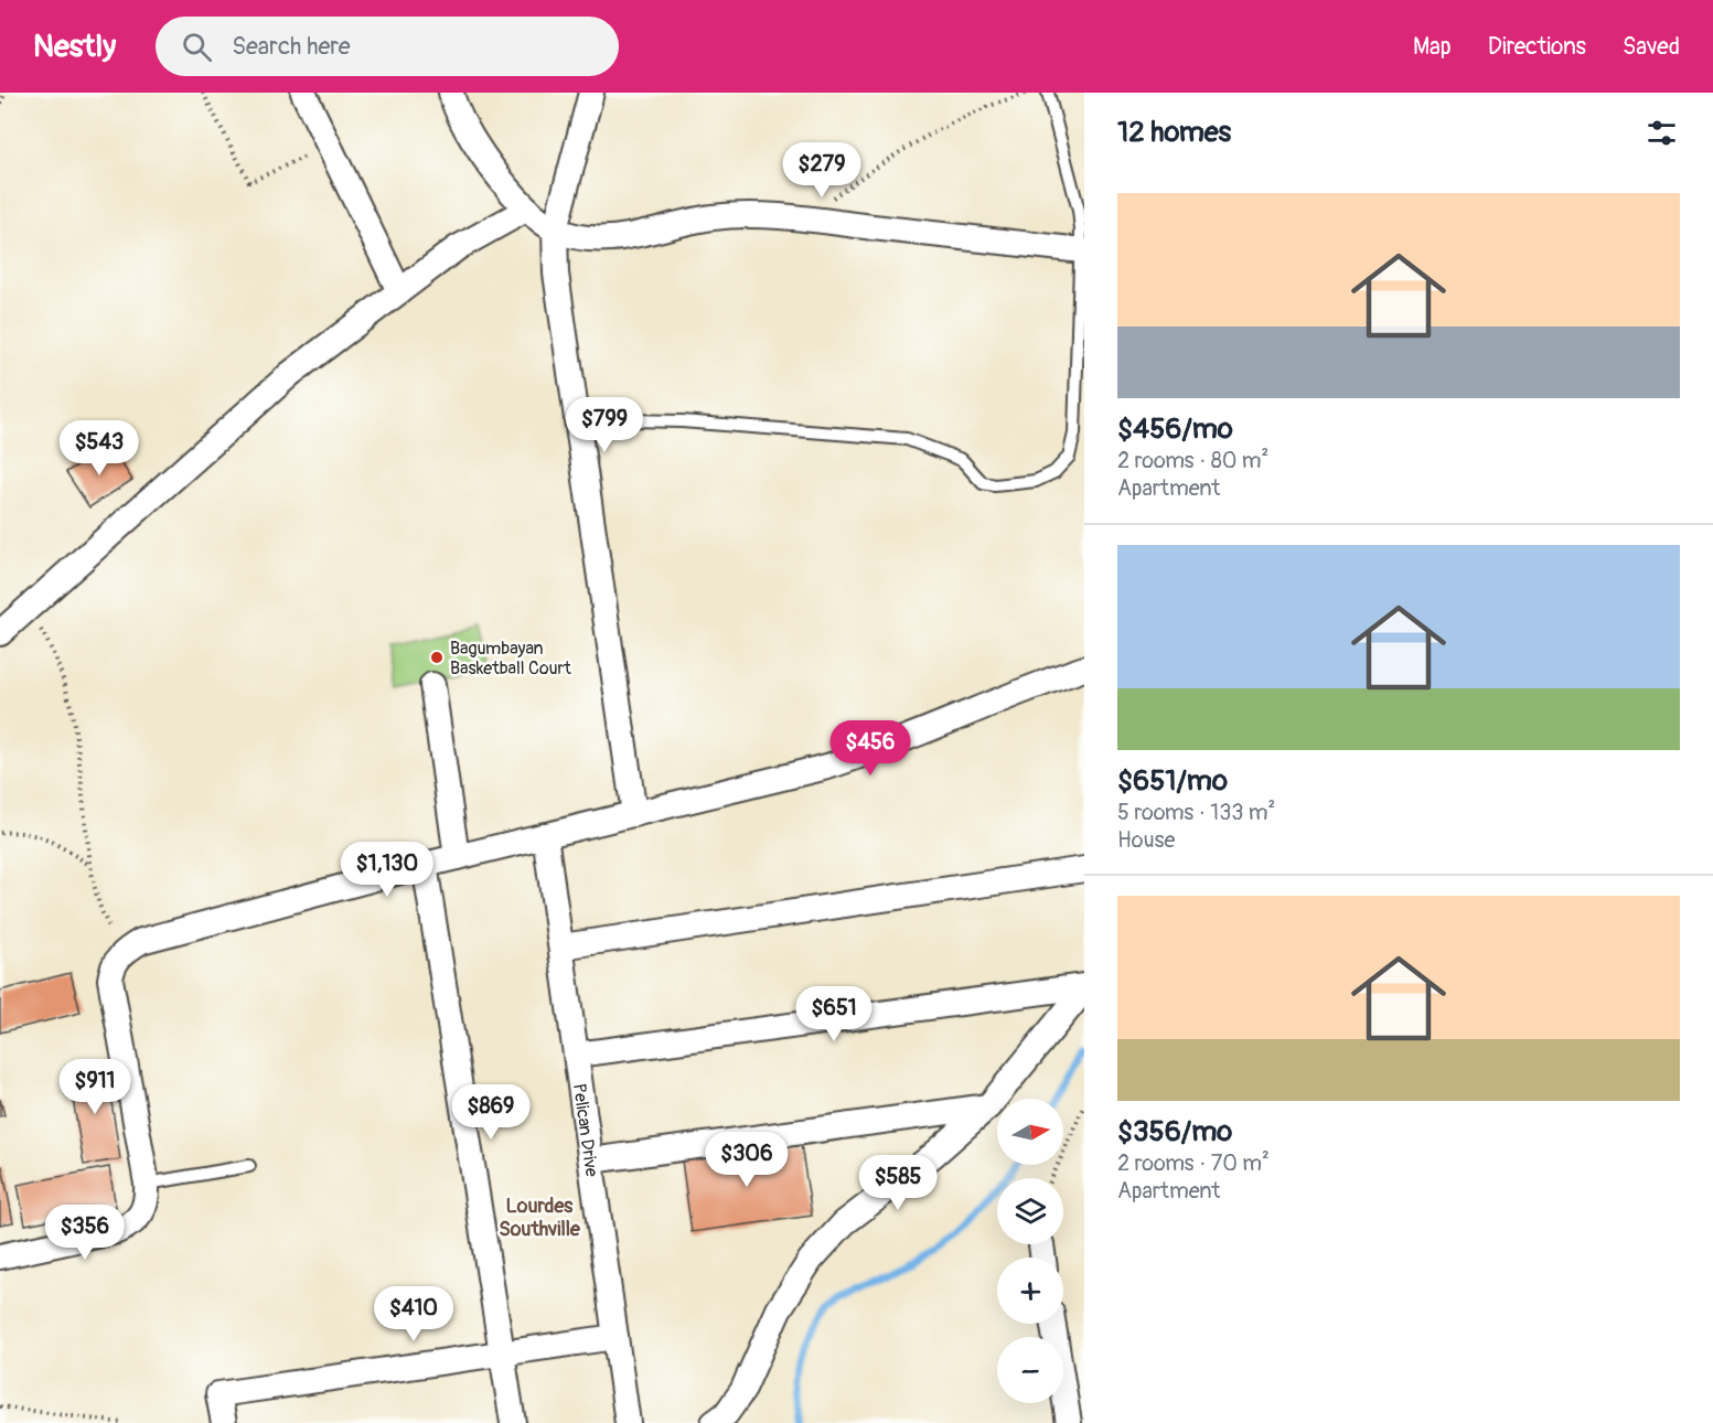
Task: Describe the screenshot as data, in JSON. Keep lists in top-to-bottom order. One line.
{"streets":{"street":["Pelican Drive"]},"districts":["Lourdes Southville"],"places":["Bagumbayan Basketball Court"],"north":"right","page":{"header":"Nestly","search":"Search here","nav":["Map","Directions","Saved"],"heading":"12 homes","price":["$279","$799","$543","$456","$1,130","$651","$911","$869","$306","$585","$356","$410"],"list":[{"name":"$456/mo","note":"2 rooms · 80 m² · Apartment"},{"name":"$651/mo","note":"5 rooms · 133 m² · House"},{"name":"$356/mo","note":"2 rooms · 70 m² · Apartment"}],"map_buttons":["+","−"]}}
